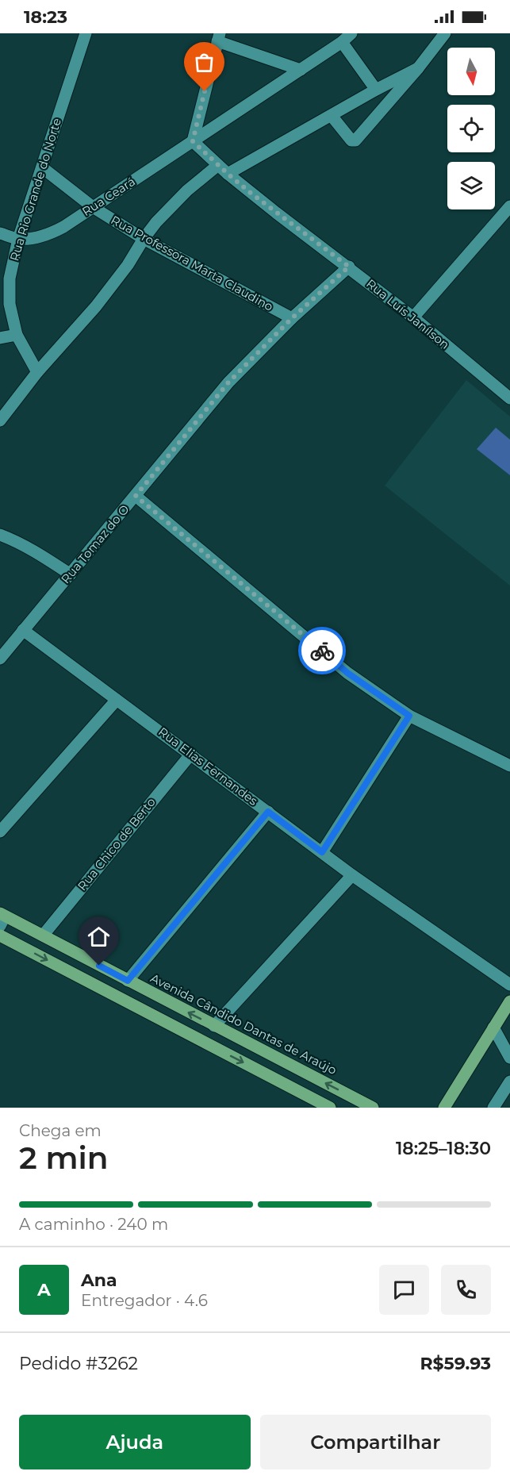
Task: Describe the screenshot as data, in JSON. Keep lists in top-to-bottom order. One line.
{"streets":{"main road":["Avenida Cândido Dantas de Araújo"],"street":["Rua Rio Grande do Norte","Rua Ceará","Rua Professora Marta Claudino","Rua Luís Janílson","Rua Tomaz do O","Rua Elias Fernandes","Rua Chico de Berto"]},"crossings":[["Rua Rio Grande do Norte","Rua Ceará"],["Rua Rio Grande do Norte","Rua Professora Marta Claudino"],["Rua Ceará","Rua Professora Marta Claudino"],["Rua Ceará","Rua Luís Janílson"],["Rua Professora Marta Claudino","Rua Tomaz do O"],["Rua Luís Janílson","Rua Tomaz do O"],["Rua Tomaz do O","Rua Elias Fernandes"],["Rua Elias Fernandes","Rua Chico de Berto"],["Rua Chico de Berto","Avenida Cândido Dantas de Araújo"]],"north":"bottom","page":{"status":"18:23","heading":["2 min","Chega em","18:25–18:30"],"panel":["Ana","Entregador · 4.6","Pedido #3262","R$59.93"],"bar":"A caminho · 240 m","round":"A","buttons":["Ajuda","Compartilhar"]}}
